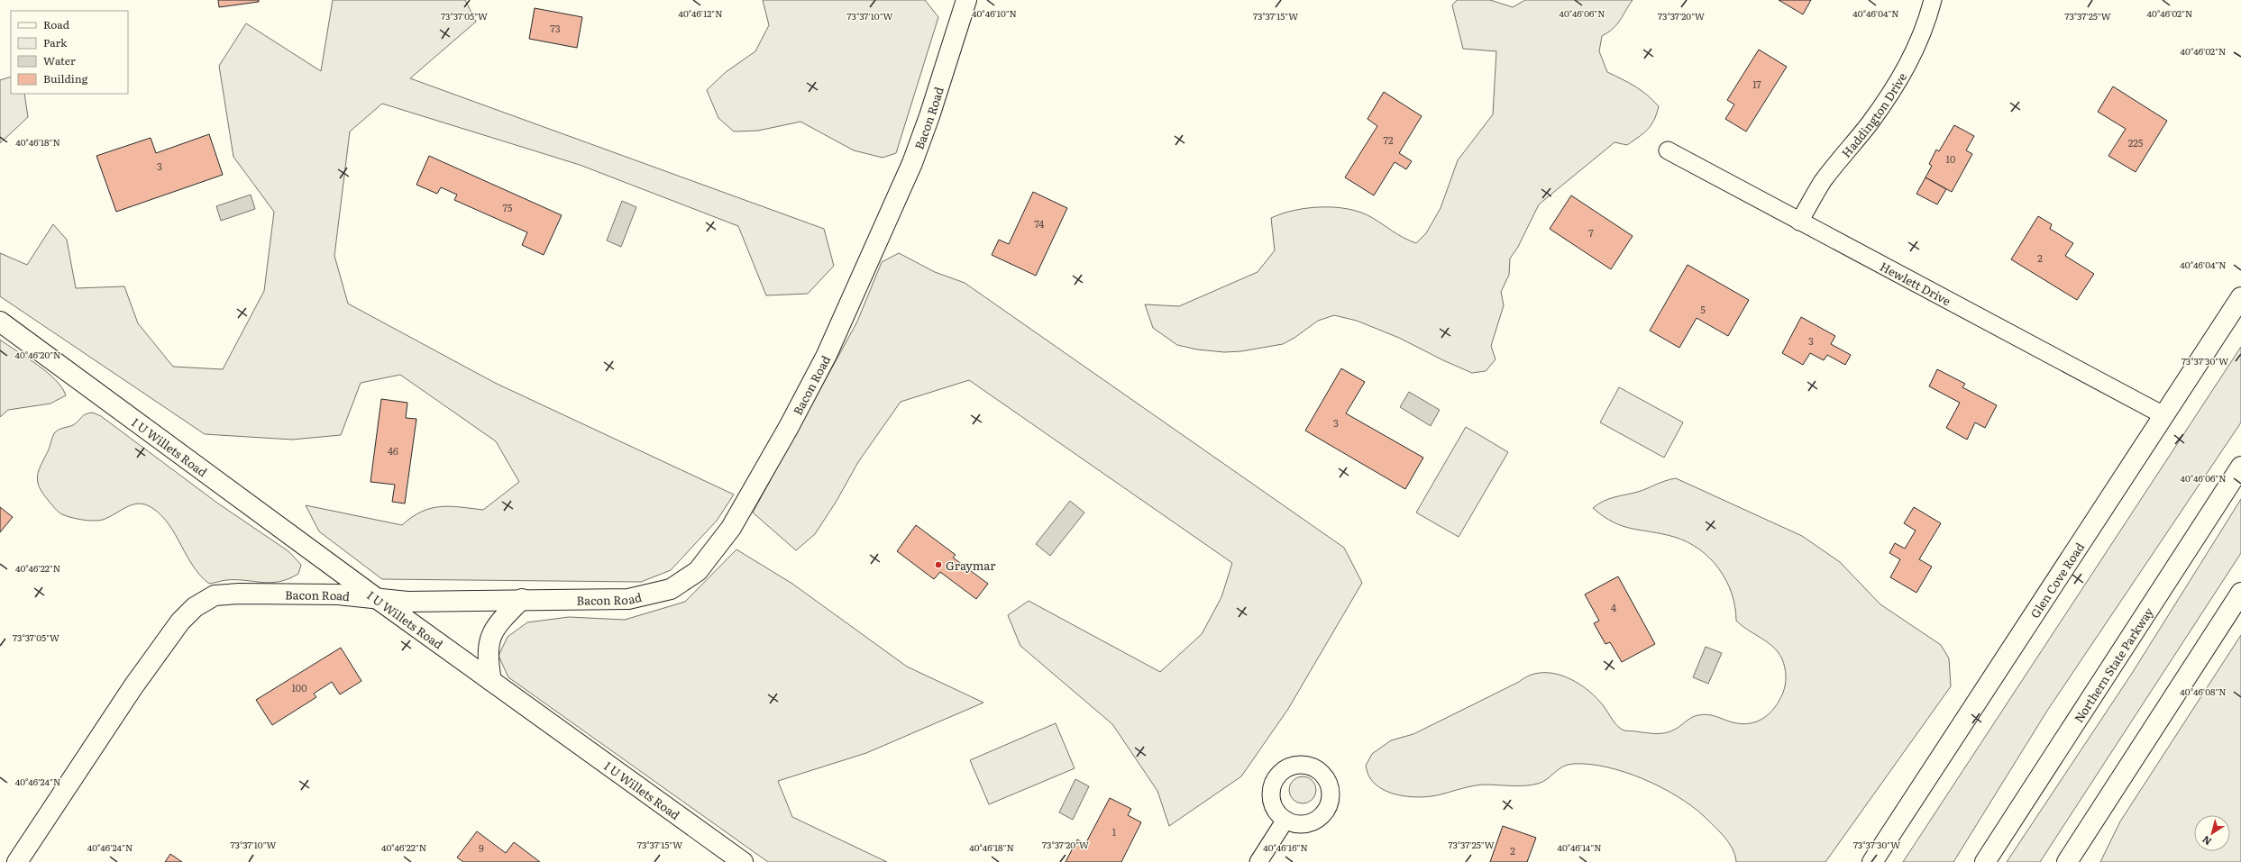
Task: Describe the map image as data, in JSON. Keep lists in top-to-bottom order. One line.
{"streets":{"main road":["Bacon Road","I U Willets Road","Glen Cove Road","Northern State Parkway"],"street":["Haddington Drive","Hewlett Drive"]},"crossings":[["Haddington Drive","Hewlett Drive"],["Bacon Road","I U Willets Road"],["Hewlett Drive","Glen Cove Road"]],"places":["Graymar"],"house_numbers":["73","17","72","225","10","3","75","74","7","2","5","3","3","46","4","100","1","9","2"],"legend":["Road","Park","Water","Building"],"north":"bottom left","coordinates":["40°46'12\"N","40°46'10\"N","40°46'06\"N","40°46'04\"N","40°46'02\"N","73°37'05\"W","73°37'10\"W","73°37'15\"W","73°37'20\"W","73°37'25\"W","40°46'18\"N","40°46'20\"N","73°37'30\"W","40°46'22\"N","40°46'08\"N","40°46'24\"N","40°46'16\"N","40°46'14\"N"]}
